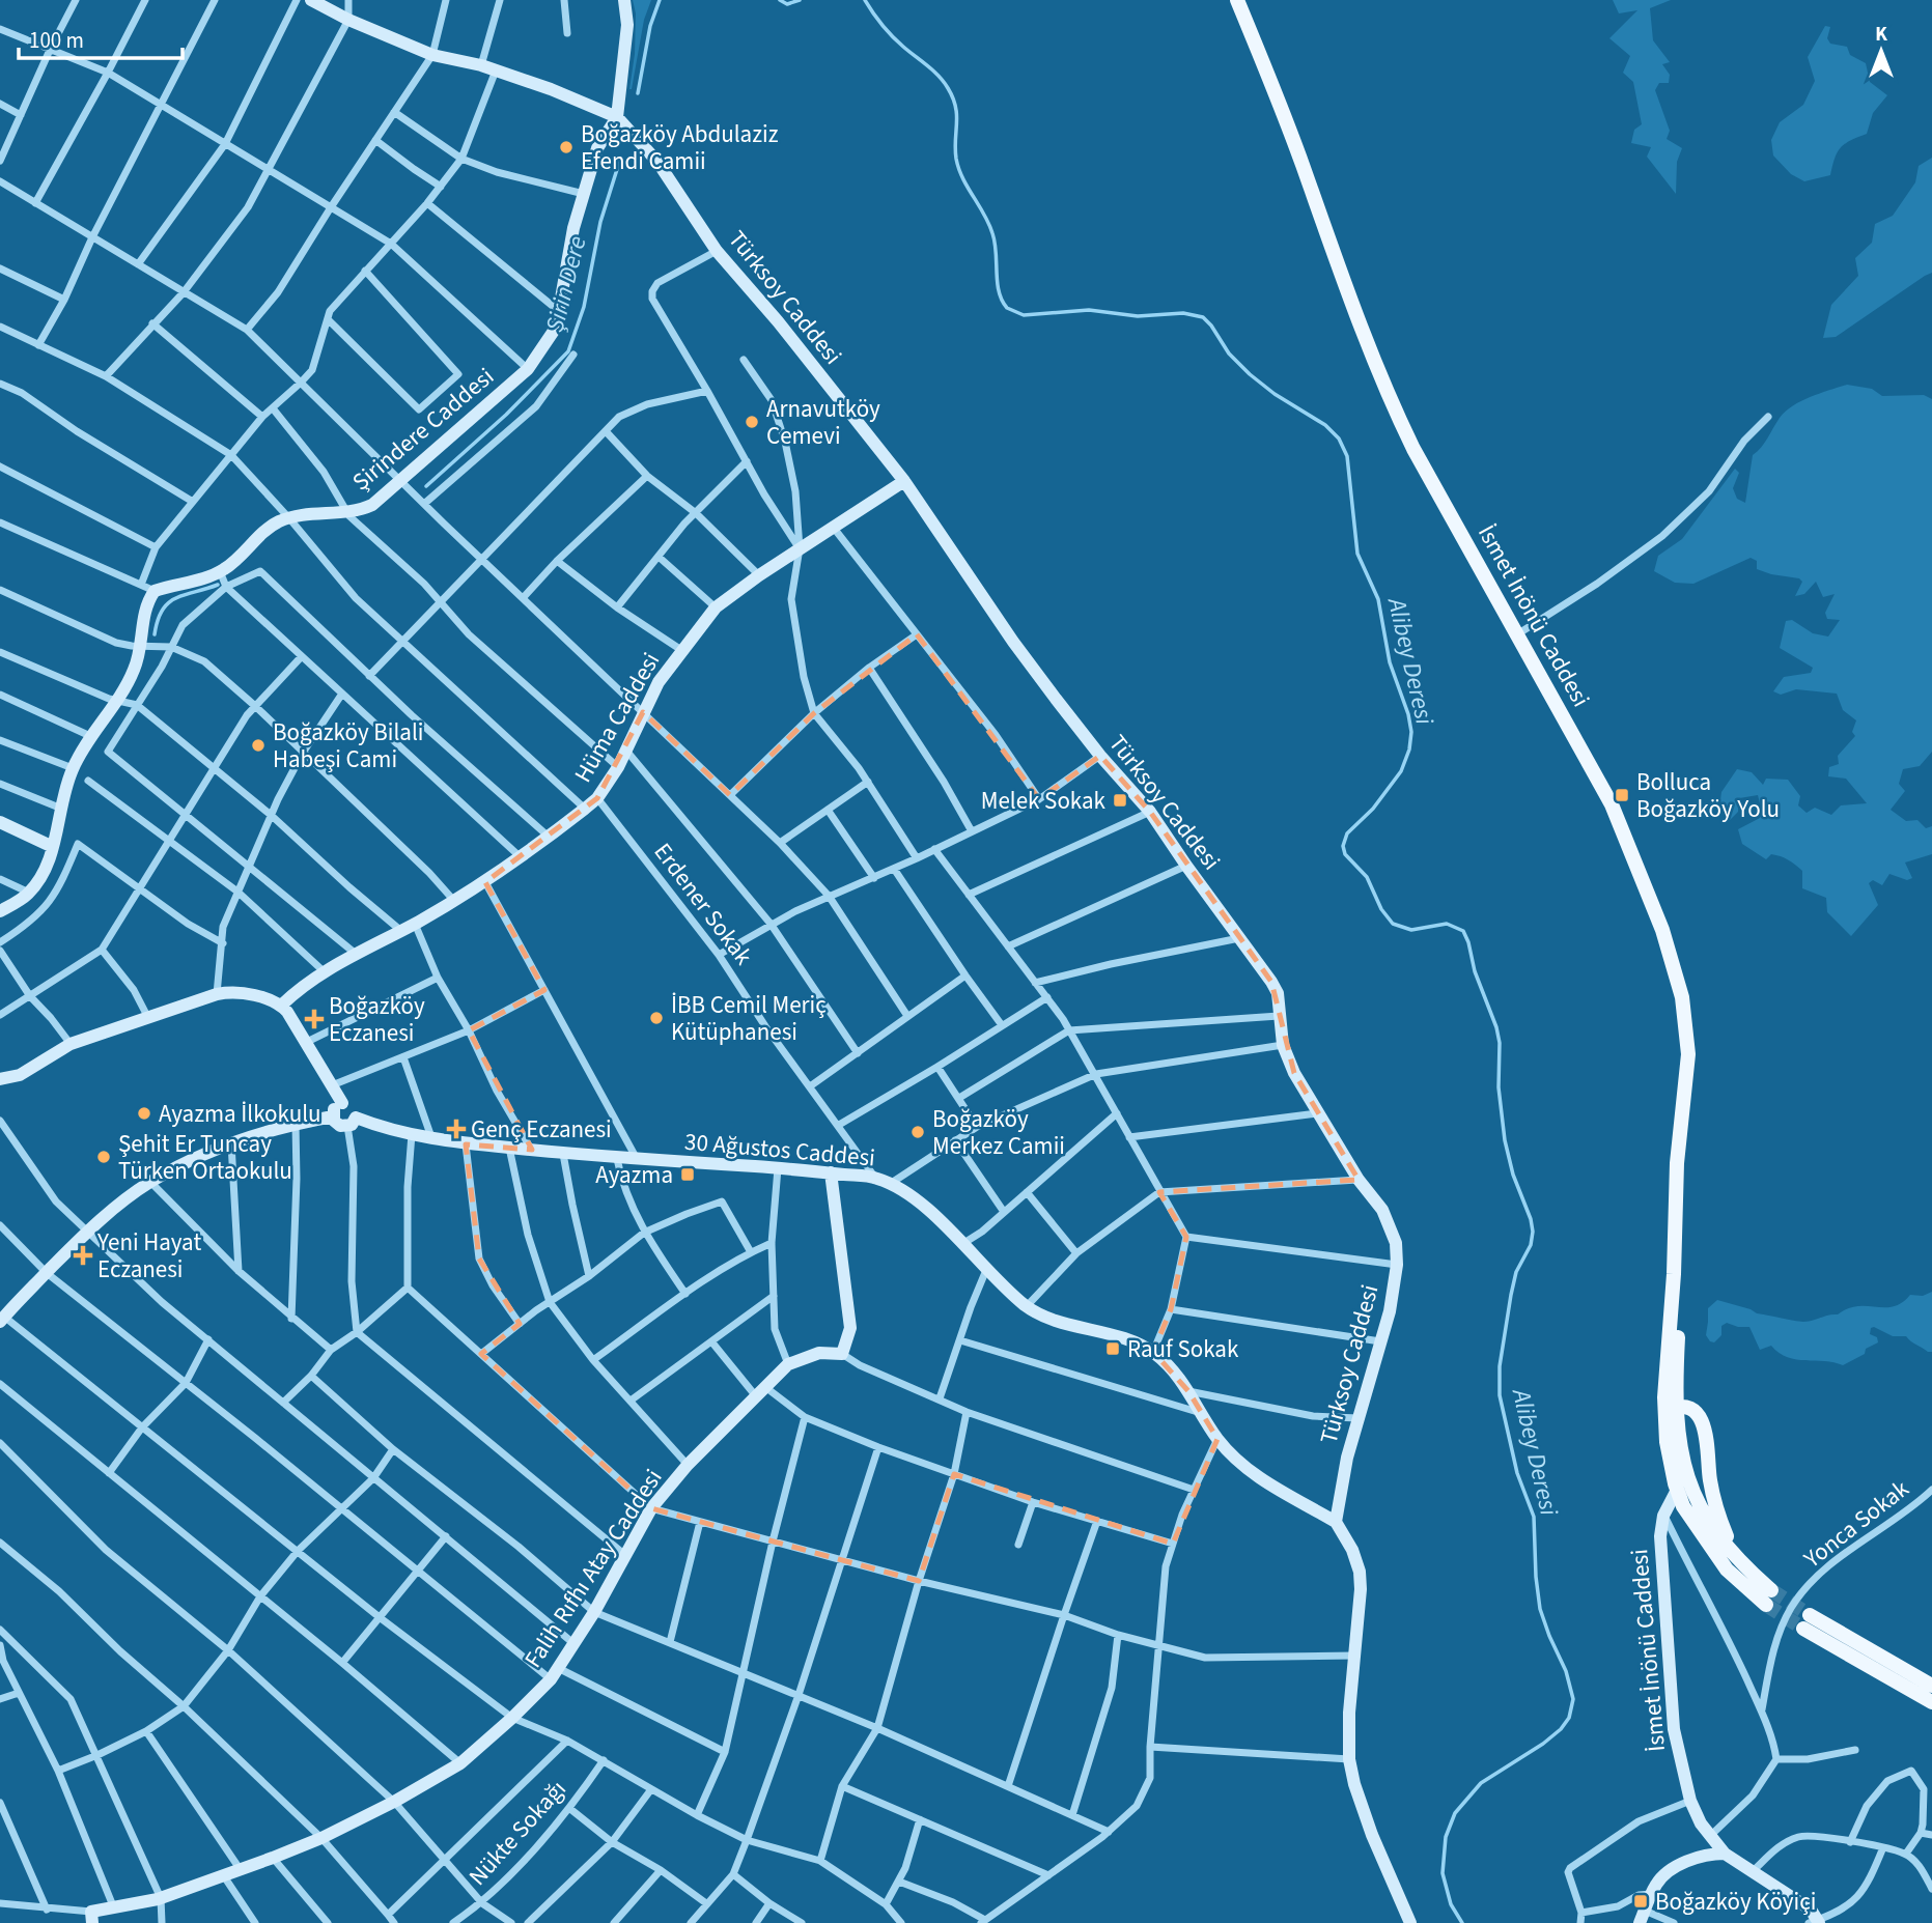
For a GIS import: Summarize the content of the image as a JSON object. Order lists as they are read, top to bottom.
{
  "streets": {
    "main road": ["İsmet İnönü Caddesi"],
    "street": [
      "Türksoy Caddesi",
      "Şirindere Caddesi",
      "Hüma Caddesi",
      "Erdener Sokak",
      "30 Ağustos Caddesi",
      "Yonca Sokak",
      "Falih Rıfhı Atay Caddesi",
      "Nükte Sokağı"
    ]
  },
  "crossings": [
    ["Türksoy Caddesi", "Şirindere Caddesi"],
    ["Türksoy Caddesi", "Hüma Caddesi"],
    ["Türksoy Caddesi", "30 Ağustos Caddesi"],
    ["Hüma Caddesi", "Erdener Sokak"],
    ["Erdener Sokak", "30 Ağustos Caddesi"]
  ],
  "water": ["Şirin Dere", "Alibey Deresi"],
  "places": {
    "other": [
      "Boğazköy Abdulaziz Efendi Camii",
      "Arnavutköy Cemevi",
      "Boğazköy Bilali Habeşi Cami",
      "İBB Cemil Meriç Kütüphanesi",
      "Ayazma İlkokulu",
      "Boğazköy Merkez Camii",
      "Şehit Er Tuncay Türken Ortaokulu"
    ],
    "transit": [
      "Bolluca Boğazköy Yolu",
      "Melek Sokak",
      "Ayazma",
      "Rauf Sokak",
      "Boğazköy Köyiçi"
    ],
    "health": ["Boğazköy Eczanesi", "Genç Eczanesi", "Yeni Hayat Eczanesi"]
  },
  "scale_bar": "100 m",
  "north": "top"
}
